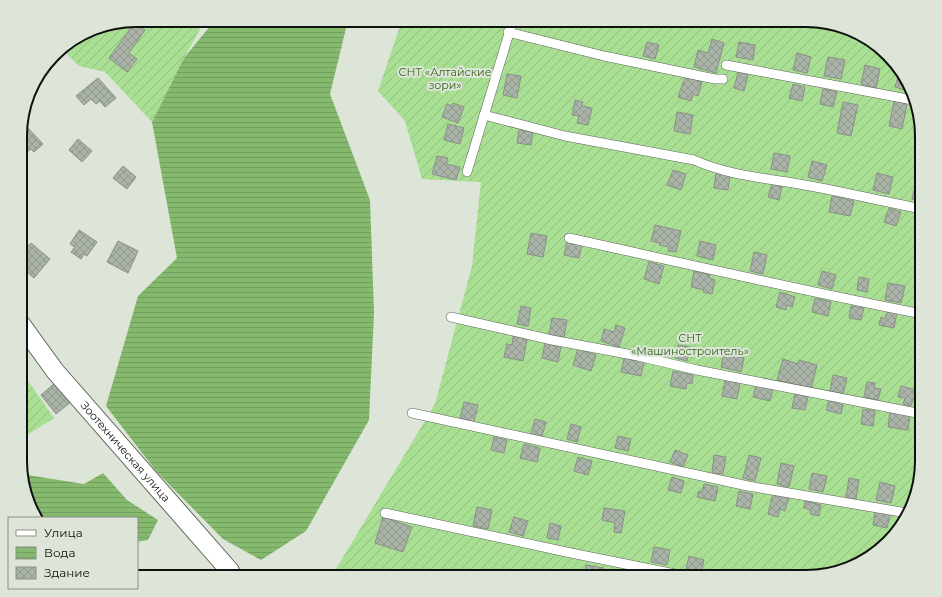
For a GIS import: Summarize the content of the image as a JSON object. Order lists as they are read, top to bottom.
{
  "streets": {
    "street": ["Зоотехническая улица"]
  },
  "parks": ["СНТ «Алтайские зори»", "СНТ «Машиностроитель»"],
  "legend": ["Улица", "Вода", "Здание"]
}
